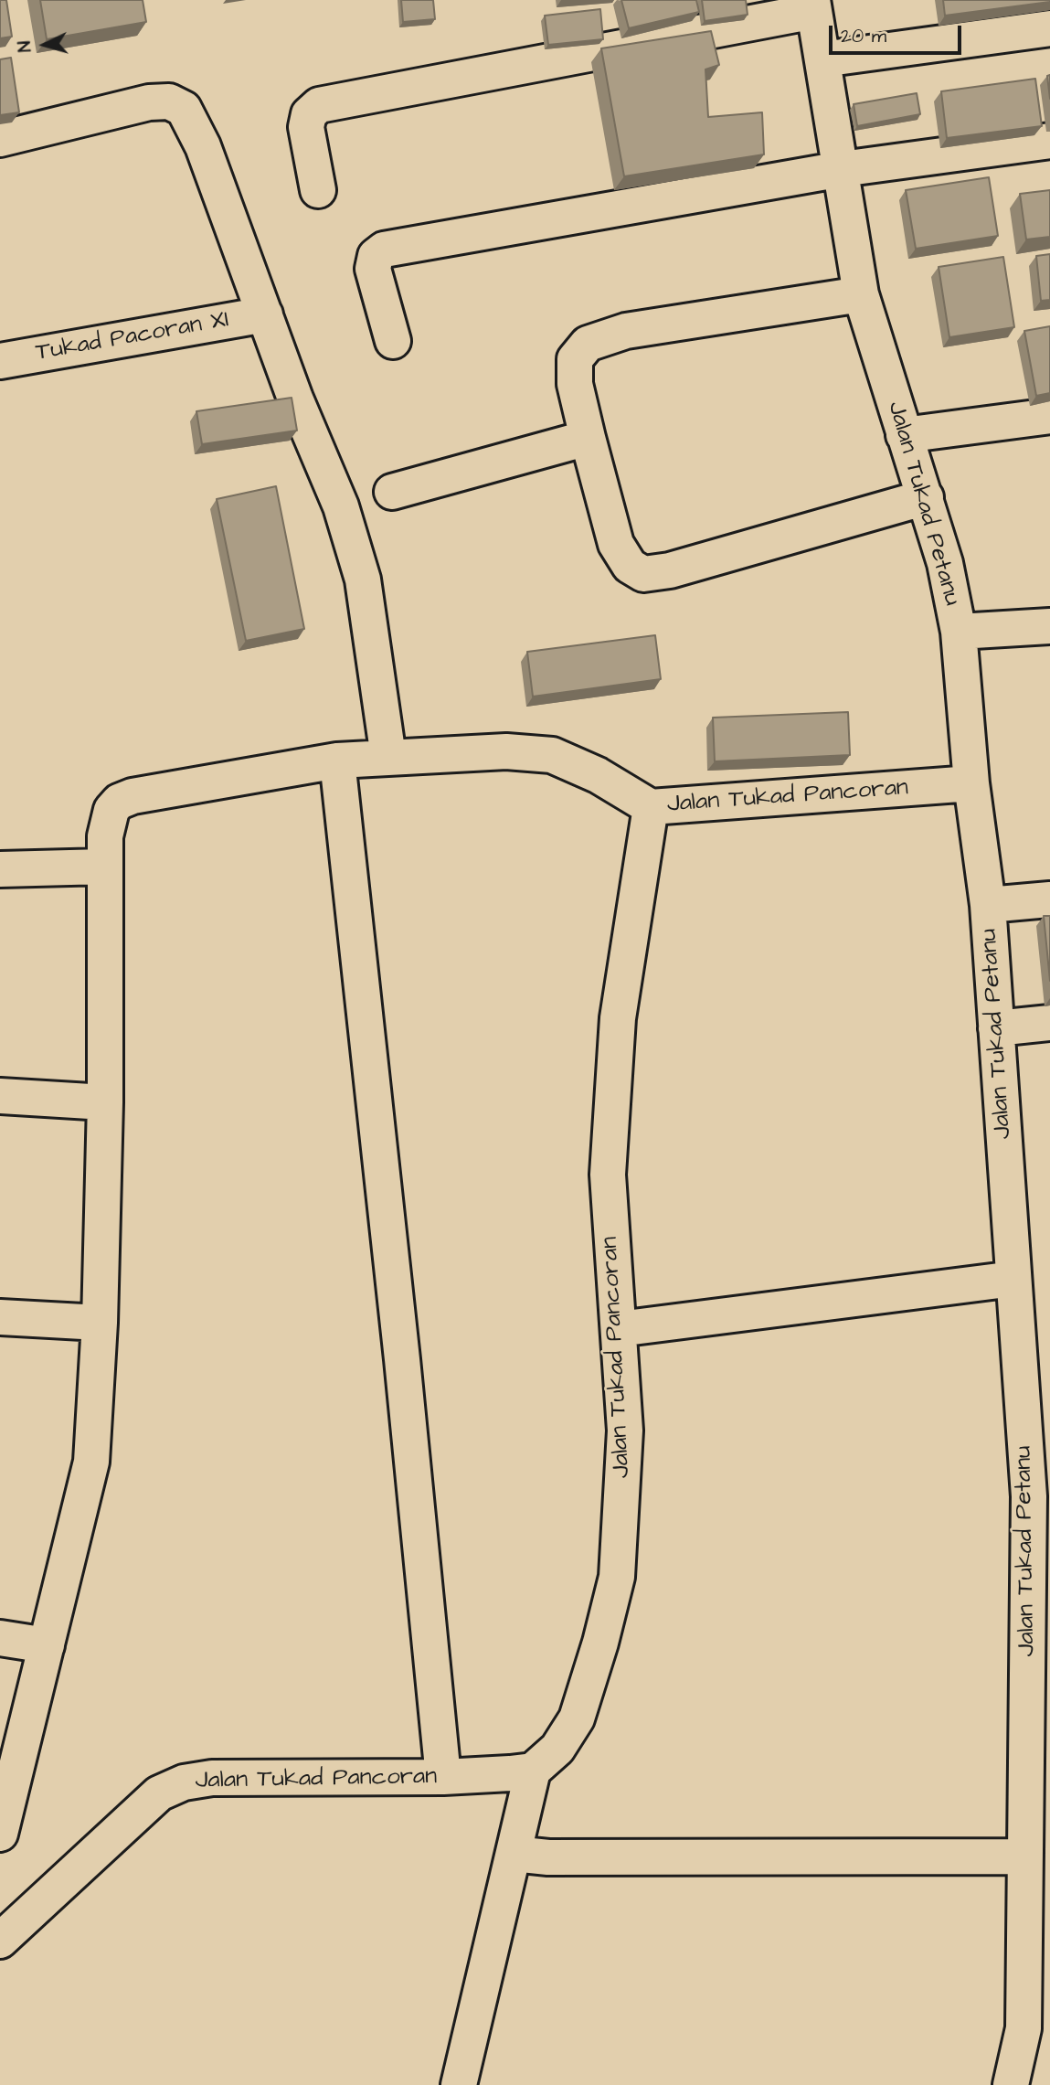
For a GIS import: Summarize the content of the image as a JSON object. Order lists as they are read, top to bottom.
{
  "streets": {
    "street": ["Tukad Pacoran XI", "Jalan Tukad Petanu", "Jalan Tukad Pancoran"]
  },
  "crossings": [
    ["Jalan Tukad Petanu", "Jalan Tukad Pancoran"]
  ],
  "scale_bar": "20 m",
  "north": "left"
}
